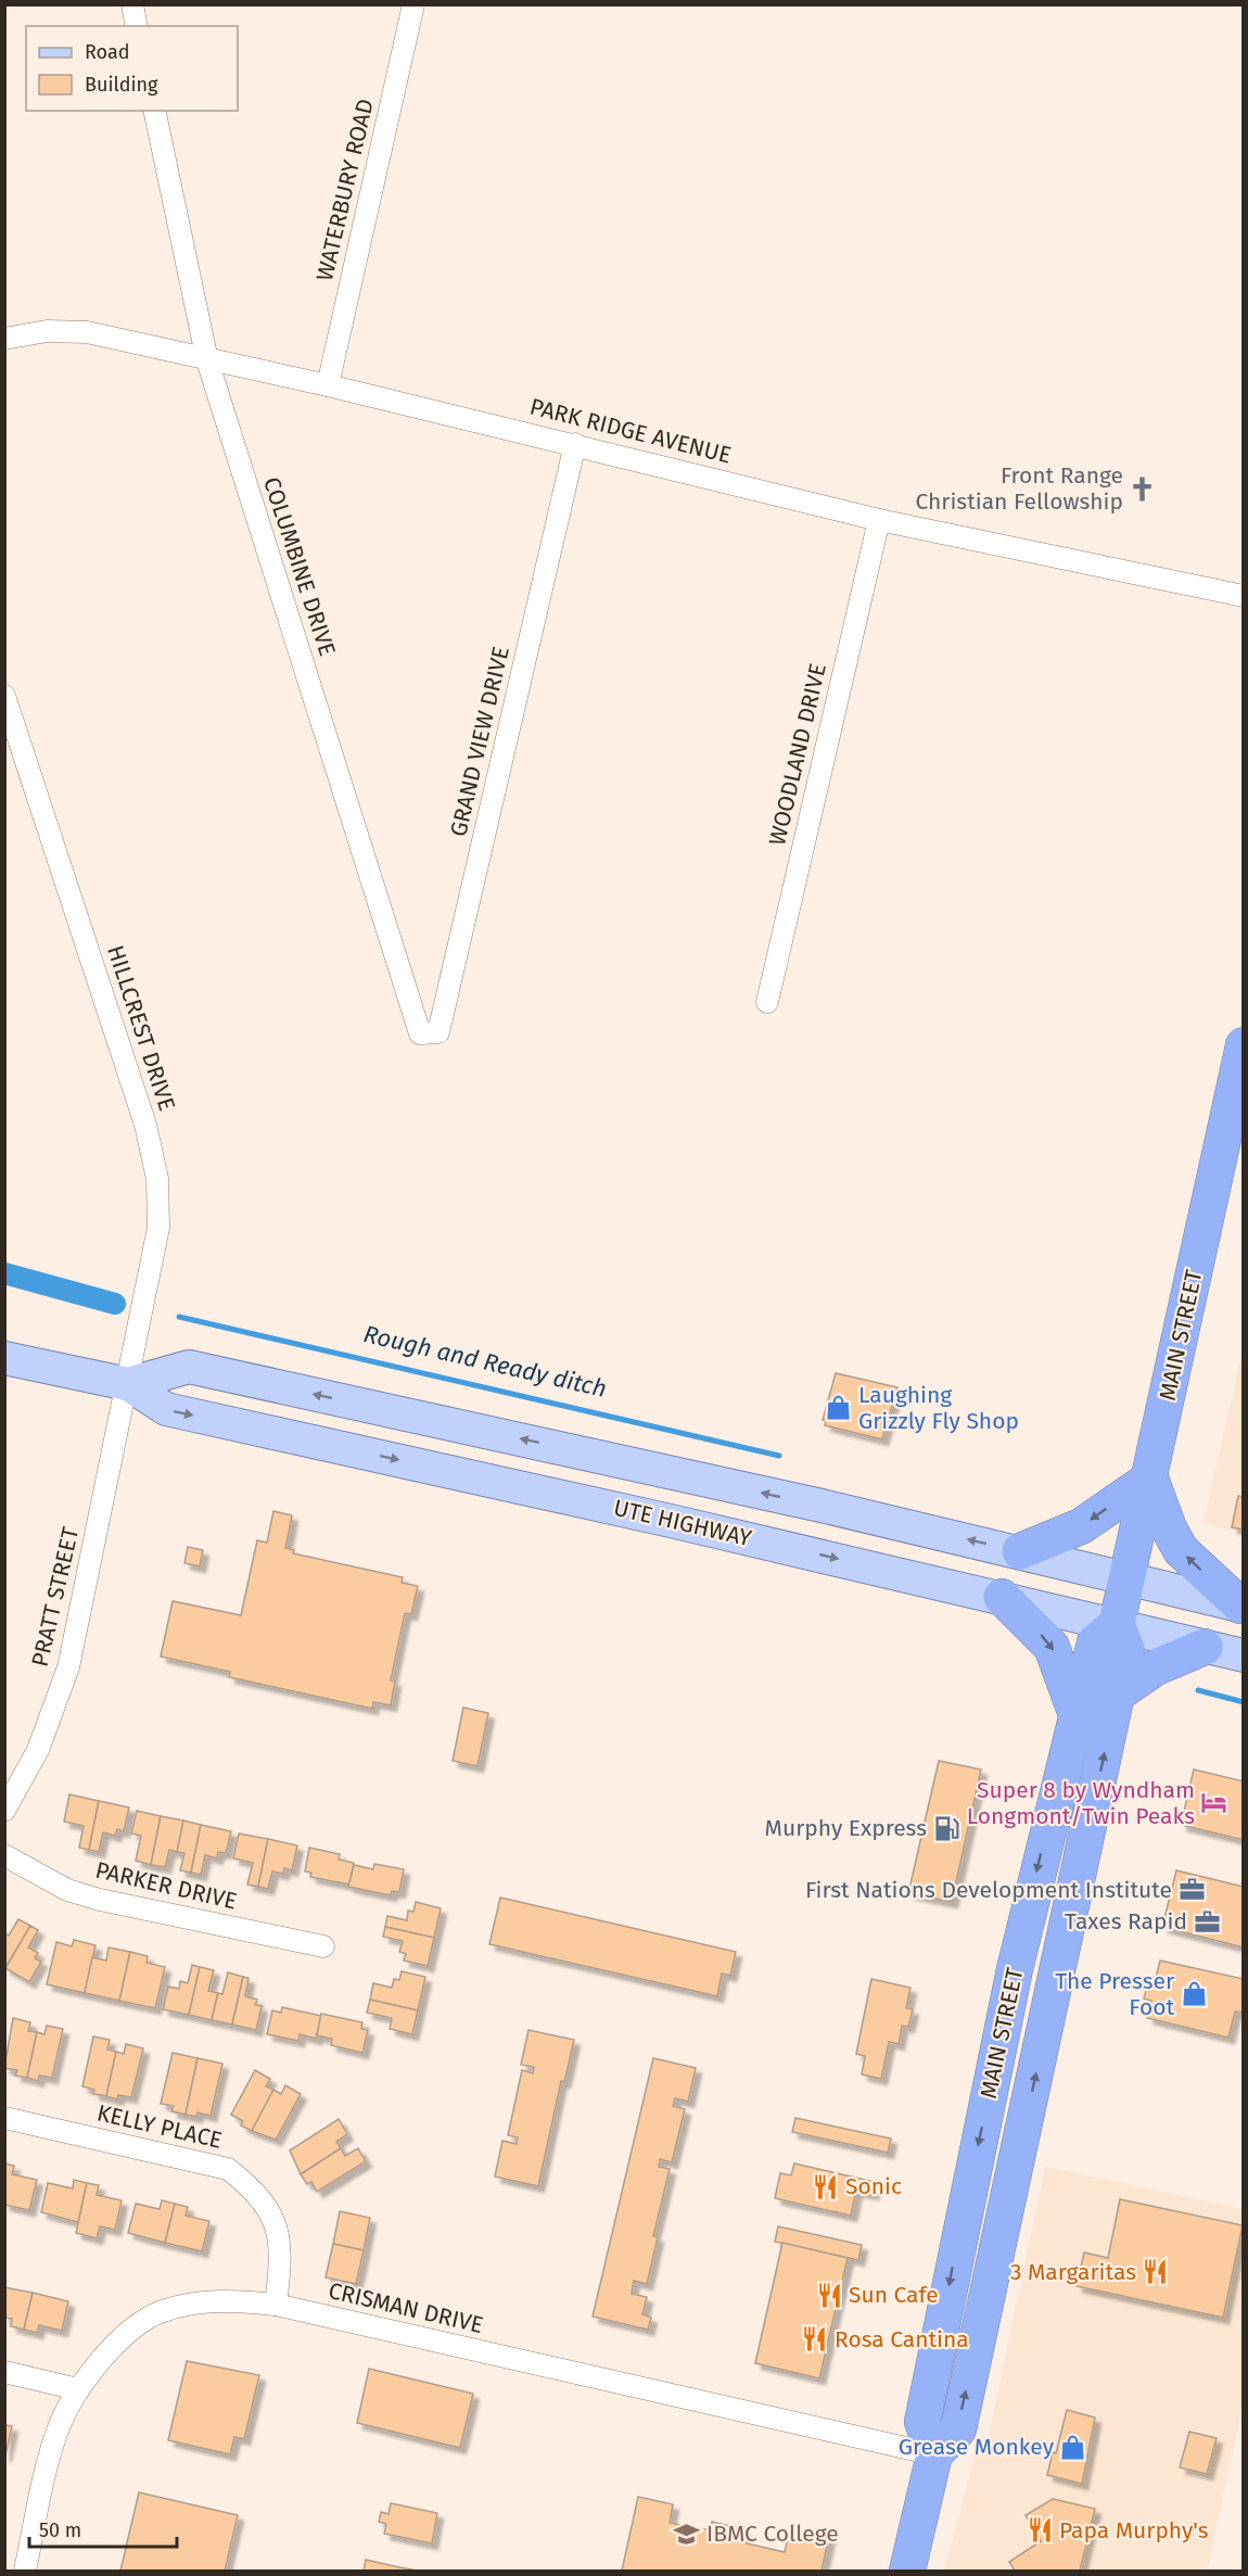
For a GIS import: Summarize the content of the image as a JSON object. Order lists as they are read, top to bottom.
{
  "streets": {
    "highway": ["MAIN STREET"],
    "main road": ["UTE HIGHWAY"],
    "street": [
      "WATERBURY ROAD",
      "PARK RIDGE AVENUE",
      "COLUMBINE DRIVE",
      "GRAND VIEW DRIVE",
      "WOODLAND DRIVE",
      "HILLCREST DRIVE",
      "PRATT STREET",
      "PARKER DRIVE",
      "KELLY PLACE",
      "CRISMAN DRIVE"
    ]
  },
  "crossings": [
    ["WATERBURY ROAD", "PARK RIDGE AVENUE"],
    ["PARK RIDGE AVENUE", "COLUMBINE DRIVE"],
    ["PARK RIDGE AVENUE", "GRAND VIEW DRIVE"],
    ["PARK RIDGE AVENUE", "WOODLAND DRIVE"],
    ["COLUMBINE DRIVE", "GRAND VIEW DRIVE"],
    ["HILLCREST DRIVE", "UTE HIGHWAY"],
    ["HILLCREST DRIVE", "PRATT STREET"],
    ["MAIN STREET", "UTE HIGHWAY"],
    ["MAIN STREET", "CRISMAN DRIVE"],
    ["UTE HIGHWAY", "PRATT STREET"],
    ["KELLY PLACE", "CRISMAN DRIVE"]
  ],
  "water": ["Rough and Ready ditch"],
  "places": {
    "church": ["Front Range Christian Fellowship"],
    "shop": ["Laughing Grizzly Fly Shop", "The Presser Foot", "Grease Monkey"],
    "hotel": ["Super 8 by Wyndham Longmont/Twin Peaks"],
    "fuel station": ["Murphy Express"],
    "office": ["First Nations Development Institute", "Taxes Rapid"],
    "restaurant": [
      "Sonic",
      "3 Margaritas",
      "Sun Cafe",
      "Rosa Cantina",
      "Papa Murphy's"
    ],
    "school or university": ["IBMC College"]
  },
  "legend": ["Road", "Building"],
  "scale_bar": "50 m"
}
